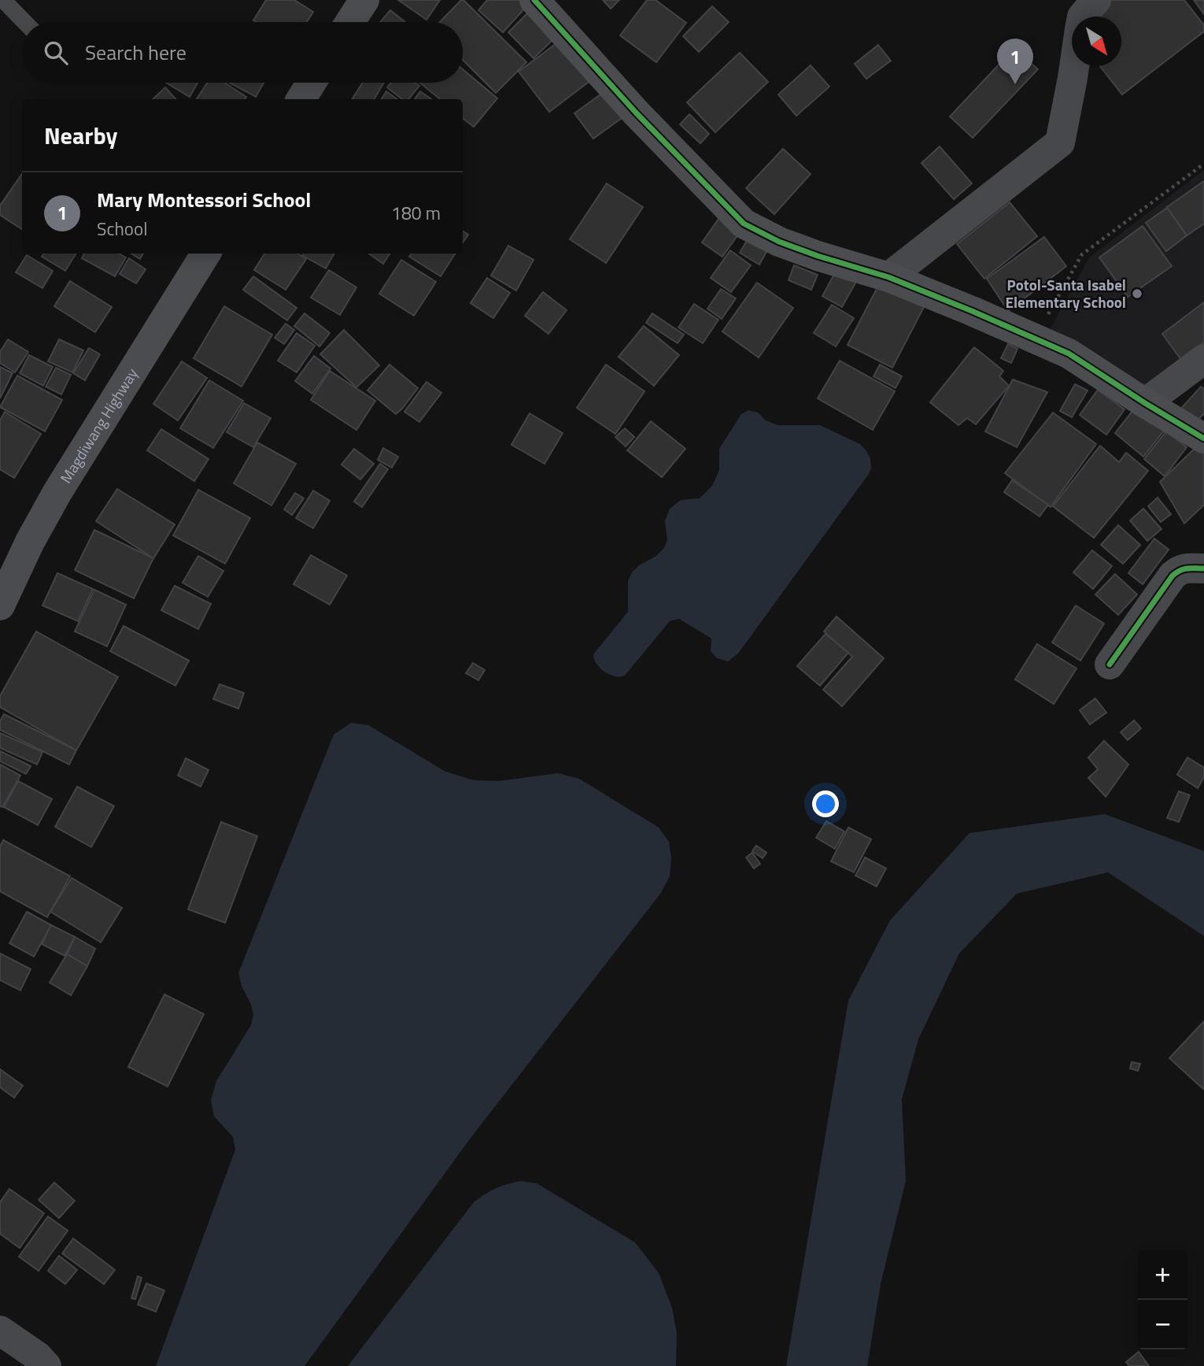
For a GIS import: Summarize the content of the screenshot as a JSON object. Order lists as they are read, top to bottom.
{
  "streets": {
    "street": ["Magdiwang Highway"]
  },
  "places": ["Potol-Santa Isabel Elementary School"],
  "north": "bottom right",
  "page": {
    "search": "Search here",
    "pins": "1",
    "heading": "Nearby",
    "list": [
      {
        "mark": "1",
        "name": "Mary Montessori School",
        "note": "School",
        "value": "180 m"
      }
    ],
    "map_buttons": ["+", "−"]
  }
}
